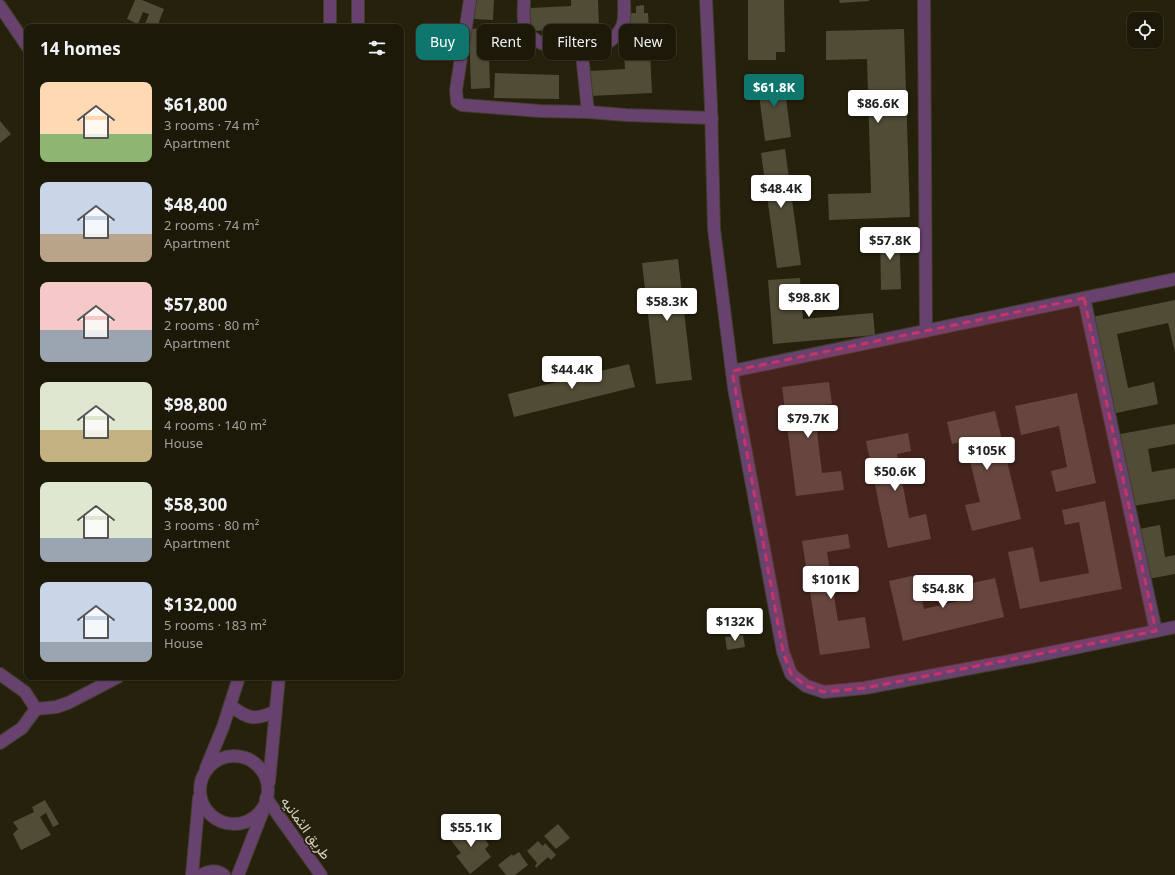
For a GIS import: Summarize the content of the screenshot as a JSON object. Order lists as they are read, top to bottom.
{
  "streets": {
    "street": ["طريق الثمانيه"]
  },
  "page": {
    "chip": [
      "Buy",
      "Rent",
      "Filters",
      "New"
    ],
    "heading": "14 homes",
    "list": [
      {
        "name": "$61,800",
        "note": "3 rooms · 74 m² · Apartment"
      },
      {
        "name": "$48,400",
        "note": "2 rooms · 74 m² · Apartment"
      },
      {
        "name": "$57,800",
        "note": "2 rooms · 80 m² · Apartment"
      },
      {
        "name": "$98,800",
        "note": "4 rooms · 140 m² · House"
      },
      {
        "name": "$58,300",
        "note": "3 rooms · 80 m² · Apartment"
      },
      {
        "name": "$132,000",
        "note": "5 rooms · 183 m² · House"
      }
    ],
    "price": [
      "$61.8K",
      "$86.6K",
      "$48.4K",
      "$57.8K",
      "$98.8K",
      "$58.3K",
      "$44.4K",
      "$79.7K",
      "$105K",
      "$50.6K",
      "$101K",
      "$54.8K",
      "$132K",
      "$55.1K"
    ]
  }
}
